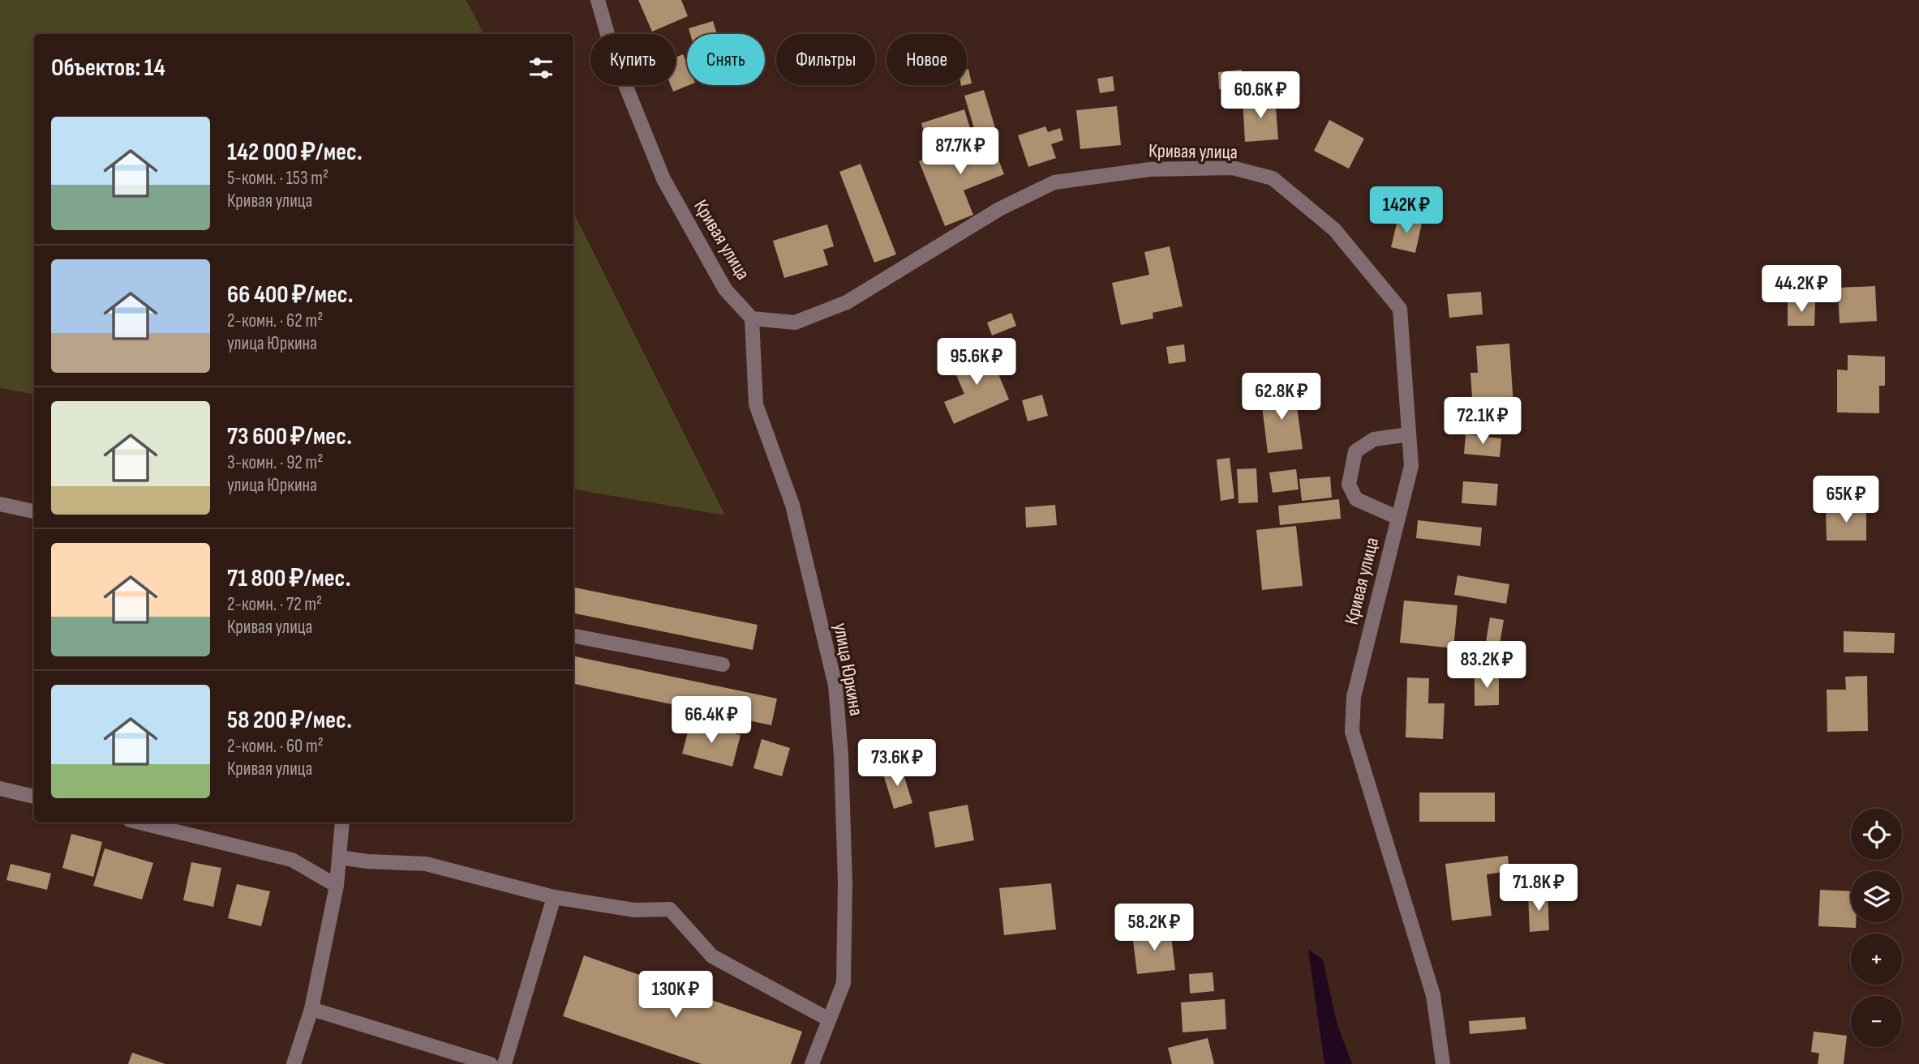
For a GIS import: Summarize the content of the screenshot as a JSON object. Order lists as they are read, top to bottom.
{
  "streets": {
    "street": ["Кривая улица", "улица Юркина"]
  },
  "crossings": [
    ["Кривая улица", "улица Юркина"]
  ],
  "page": {
    "chip": [
      "Купить",
      "Снять",
      "Фильтры",
      "Новое"
    ],
    "heading": "Объектов: 14",
    "price": [
      "60.6K ₽",
      "87.7K ₽",
      "142K ₽",
      "44.2K ₽",
      "95.6K ₽",
      "62.8K ₽",
      "72.1K ₽",
      "65K ₽",
      "83.2K ₽",
      "66.4K ₽",
      "73.6K ₽",
      "71.8K ₽",
      "58.2K ₽",
      "130K ₽"
    ],
    "list": [
      {
        "name": "142 000 ₽/мес.",
        "note": "5-комн. · 153 m² · Кривая улица"
      },
      {
        "name": "66 400 ₽/мес.",
        "note": "2-комн. · 62 m² · улица Юркина"
      },
      {
        "name": "73 600 ₽/мес.",
        "note": "3-комн. · 92 m² · улица Юркина"
      },
      {
        "name": "71 800 ₽/мес.",
        "note": "2-комн. · 72 m² · Кривая улица"
      },
      {
        "name": "58 200 ₽/мес.",
        "note": "2-комн. · 60 m² · Кривая улица"
      }
    ],
    "map_buttons": ["+", "−"]
  }
}
